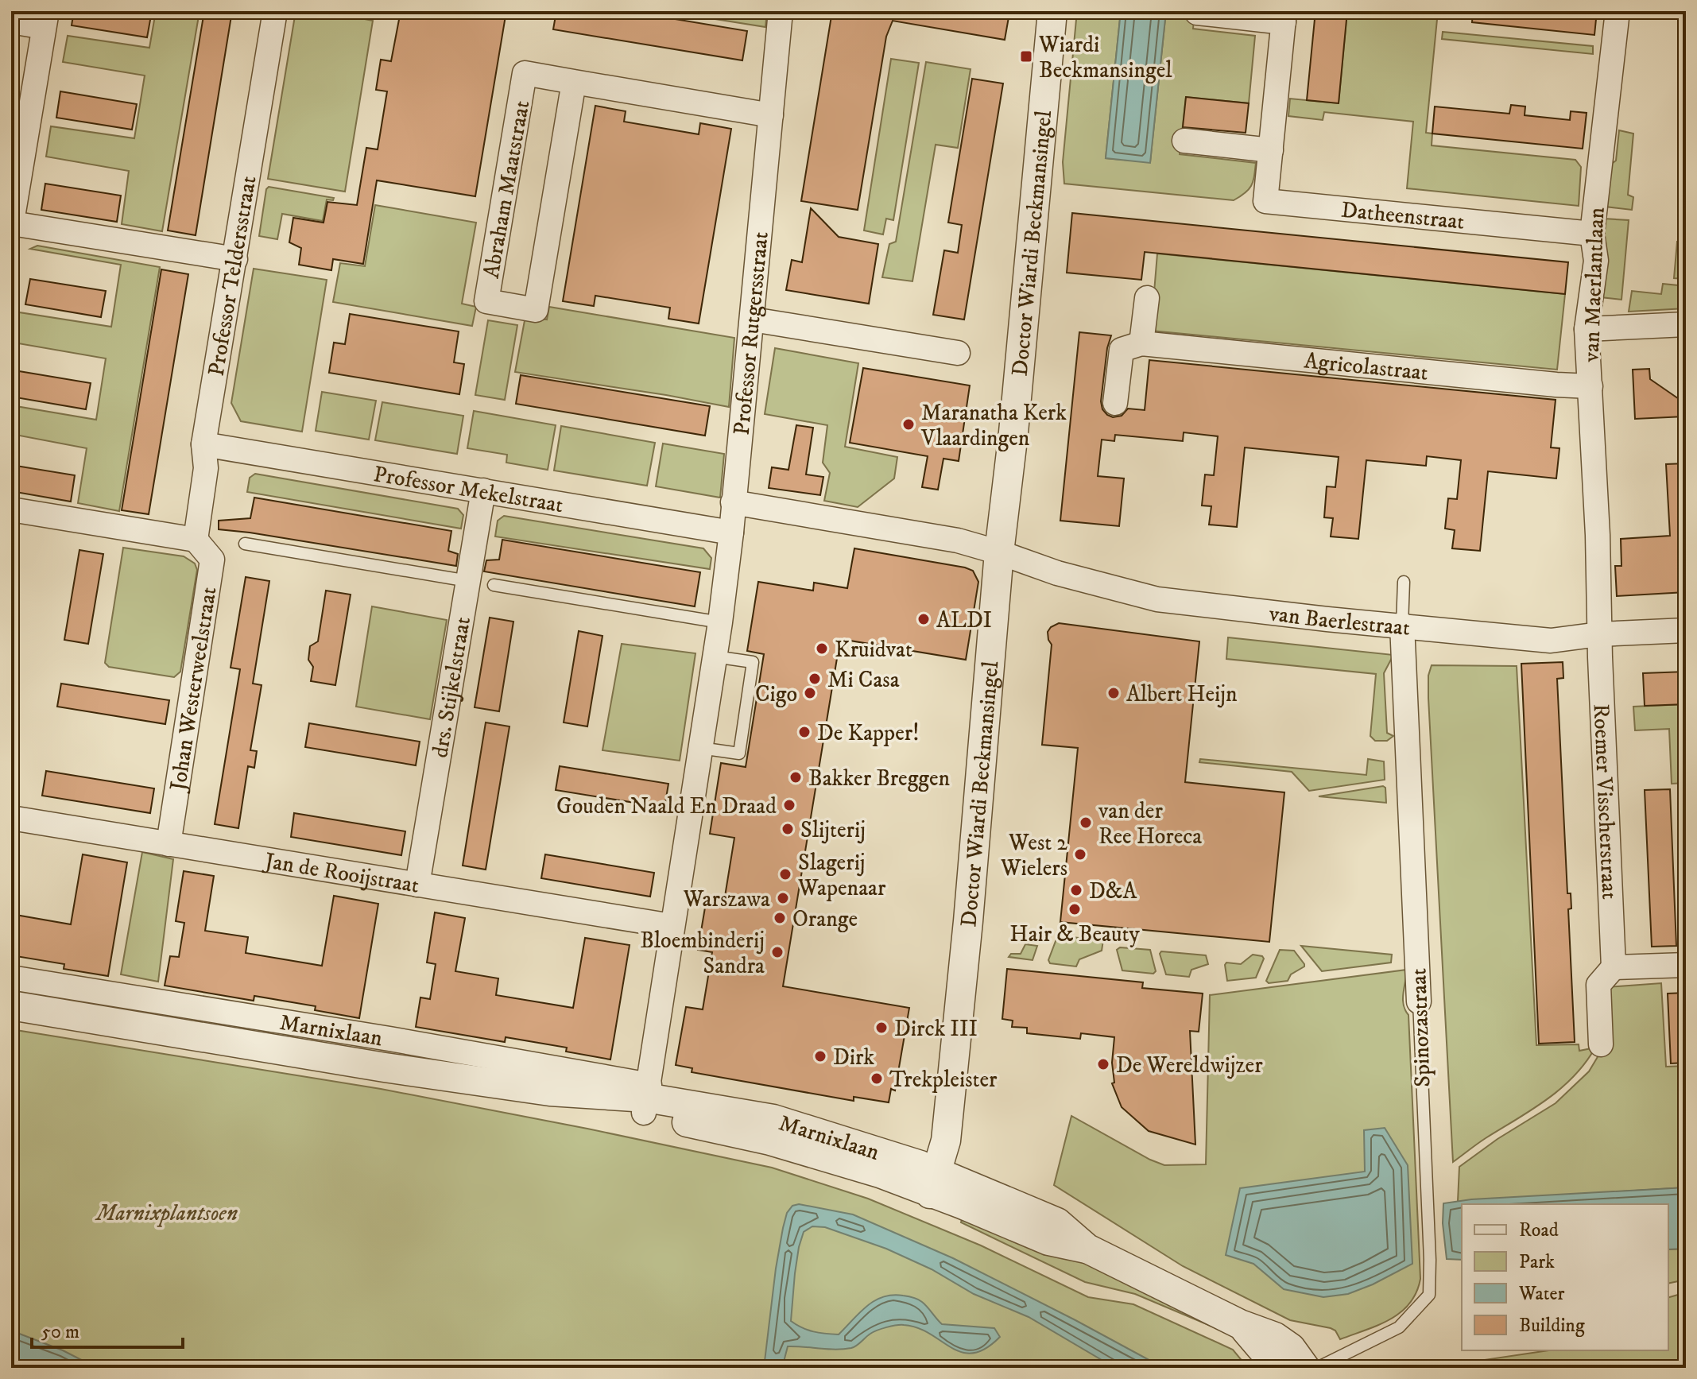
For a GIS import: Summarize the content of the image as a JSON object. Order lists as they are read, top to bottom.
{
  "streets": {
    "street": [
      "Abraham Maatstraat",
      "Datheenstraat",
      "Doctor Wiardi Beckmansingel",
      "Professor Teldersstraat",
      "van Maerlantlaan",
      "Professor Rutgersstraat",
      "Agricolastraat",
      "Professor Mekelstraat",
      "van Baerlestraat",
      "drs. Stijkelstraat",
      "Johan Westerweelstraat",
      "Roemer Visscherstraat",
      "Jan de Rooijstraat",
      "Spinozastraat",
      "Marnixlaan"
    ]
  },
  "crossings": [
    ["Abraham Maatstraat", "Professor Rutgersstraat"],
    ["Datheenstraat", "van Maerlantlaan"],
    ["Doctor Wiardi Beckmansingel", "van Baerlestraat"],
    ["Doctor Wiardi Beckmansingel", "Marnixlaan"],
    ["Professor Teldersstraat", "Professor Mekelstraat"],
    ["Professor Teldersstraat", "Johan Westerweelstraat"],
    ["van Maerlantlaan", "Agricolastraat"],
    ["van Maerlantlaan", "van Baerlestraat"],
    ["van Maerlantlaan", "Roemer Visscherstraat"],
    ["Professor Rutgersstraat", "Professor Mekelstraat"],
    ["Professor Rutgersstraat", "Jan de Rooijstraat"],
    ["Professor Rutgersstraat", "Marnixlaan"],
    ["Professor Mekelstraat", "drs. Stijkelstraat"],
    ["van Baerlestraat", "Roemer Visscherstraat"],
    ["van Baerlestraat", "Spinozastraat"],
    ["drs. Stijkelstraat", "Jan de Rooijstraat"],
    ["Johan Westerweelstraat", "Jan de Rooijstraat"]
  ],
  "parks": ["Marnixplantsoen"],
  "places": {
    "transit": ["Wiardi Beckmansingel"],
    "other": [
      "Maranatha Kerk Vlaardingen",
      "ALDI",
      "Kruidvat",
      "Mi Casa",
      "Cigo",
      "Albert Heijn",
      "De Kapper!",
      "Bakker Breggen",
      "Gouden Naald En Draad",
      "van der Ree Horeca",
      "Slijterij",
      "West 2 Wielers",
      "Slagerij Wapenaar",
      "D&A",
      "Warszawa",
      "Hair & Beauty",
      "Orange",
      "Bloembinderij Sandra",
      "Dirck III",
      "Dirk",
      "De Wereldwijzer",
      "Trekpleister"
    ]
  },
  "legend": [
    "Road",
    "Park",
    "Water",
    "Building"
  ],
  "scale_bar": "50 m"
}
